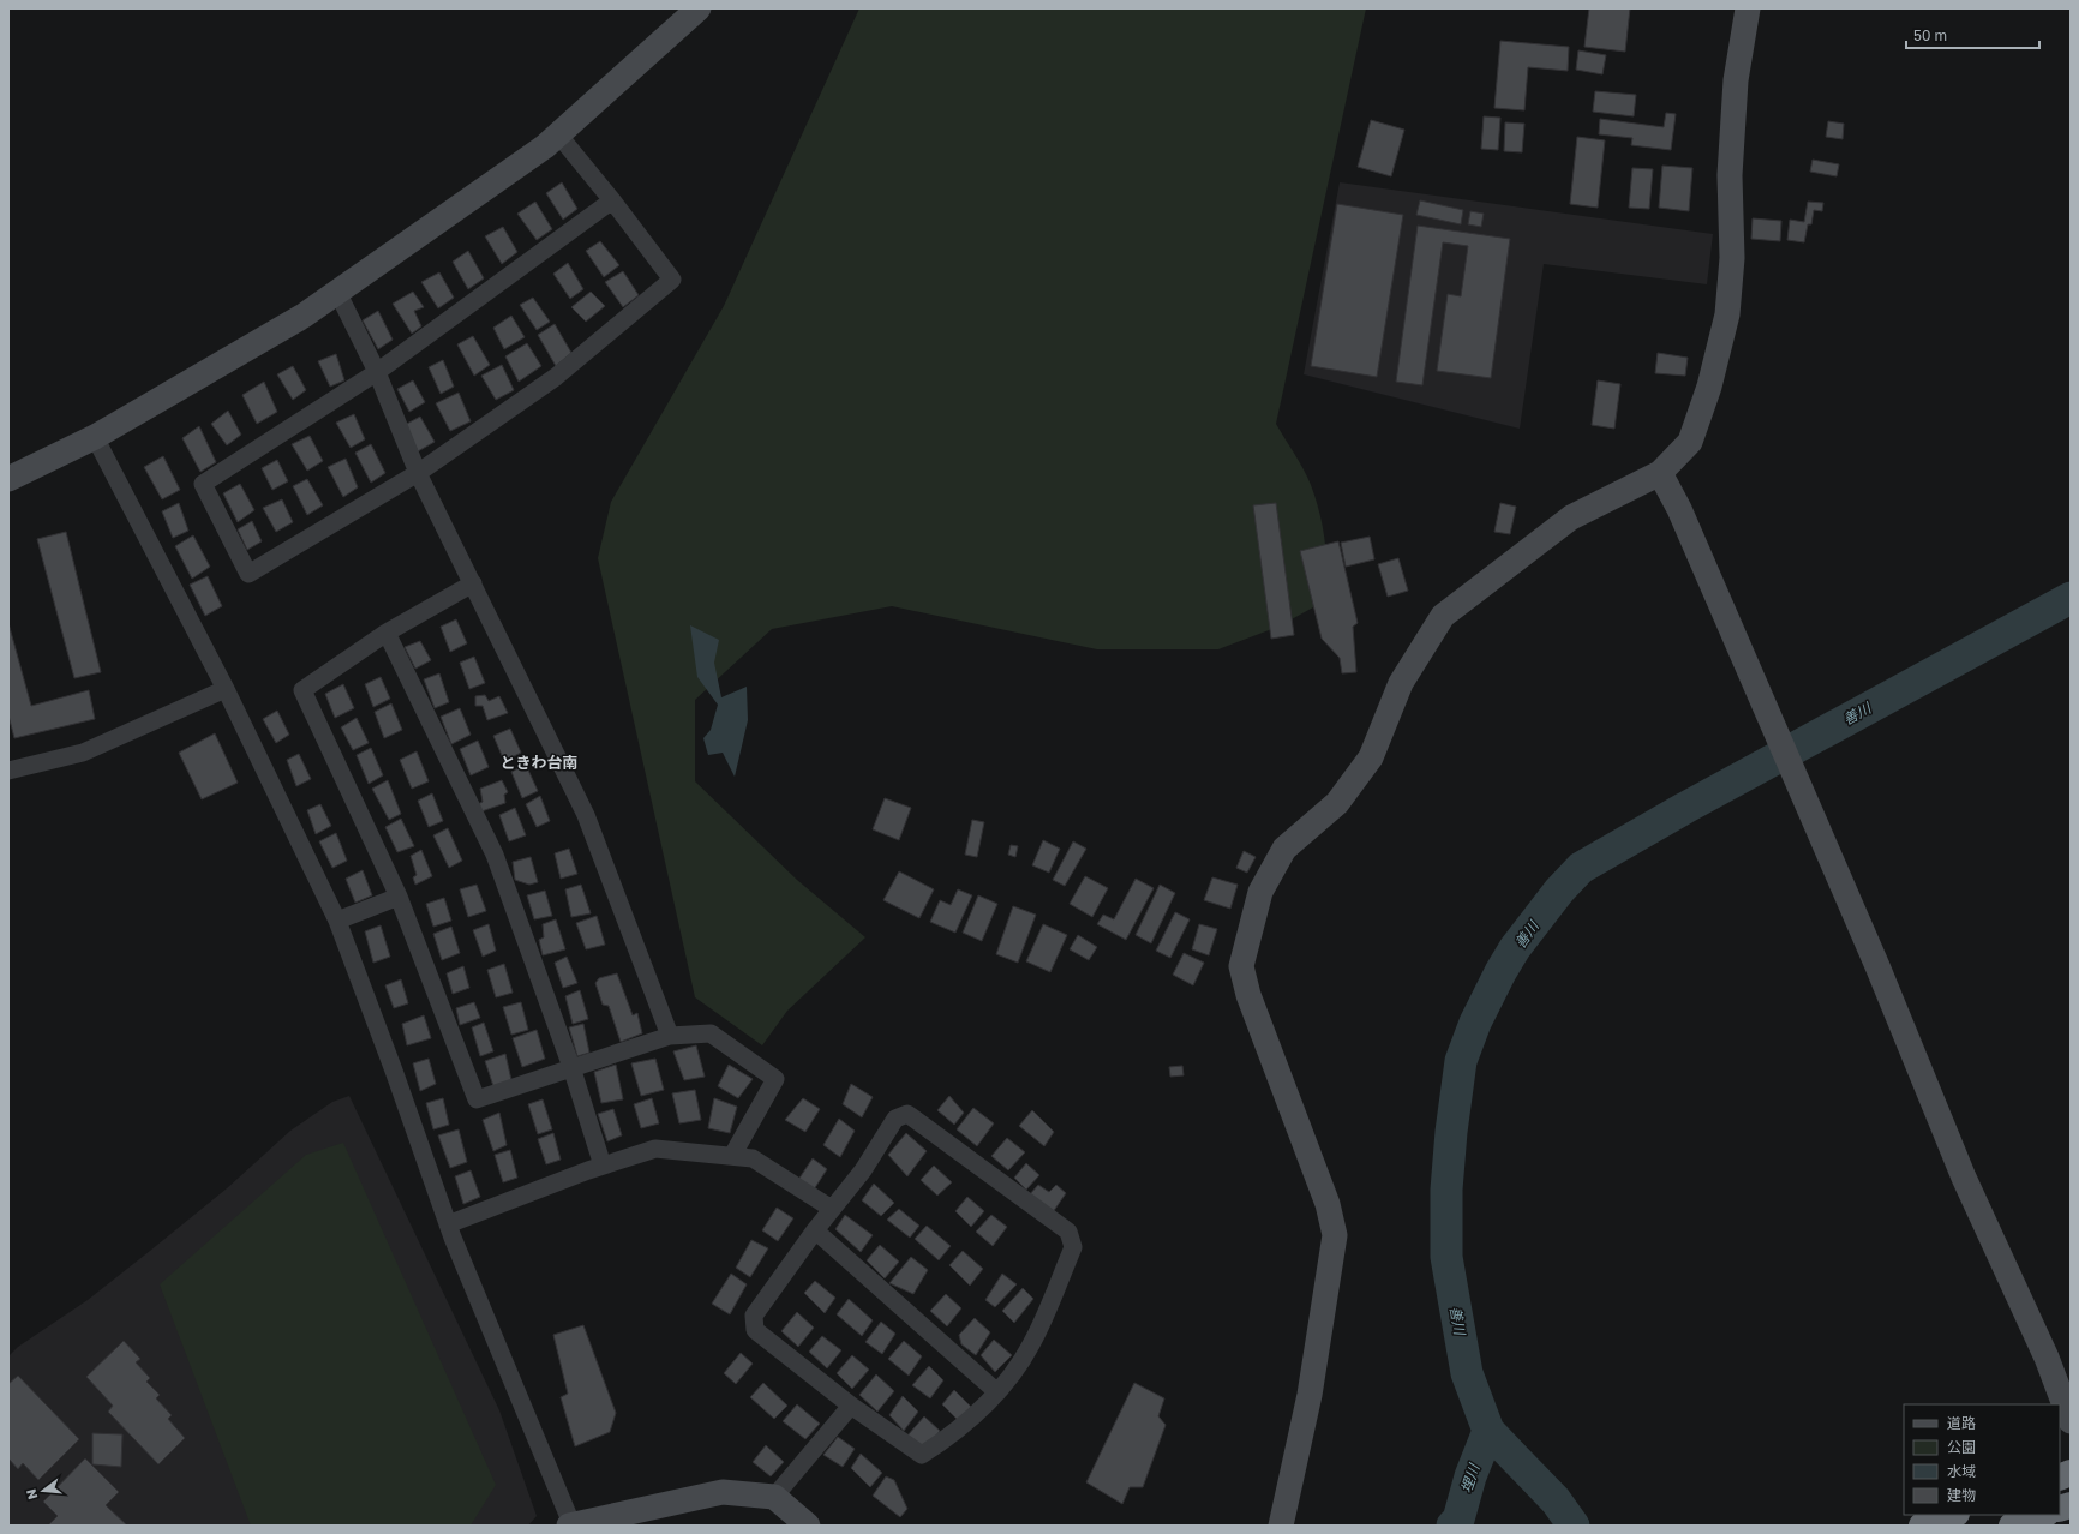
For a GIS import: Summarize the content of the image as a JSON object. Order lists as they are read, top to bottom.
{
  "districts": ["ときわ台南"],
  "water": ["善川", "埋川"],
  "legend": [
    "道路",
    "公園",
    "水域",
    "建物"
  ],
  "scale_bar": "50 m",
  "north": "left"
}
